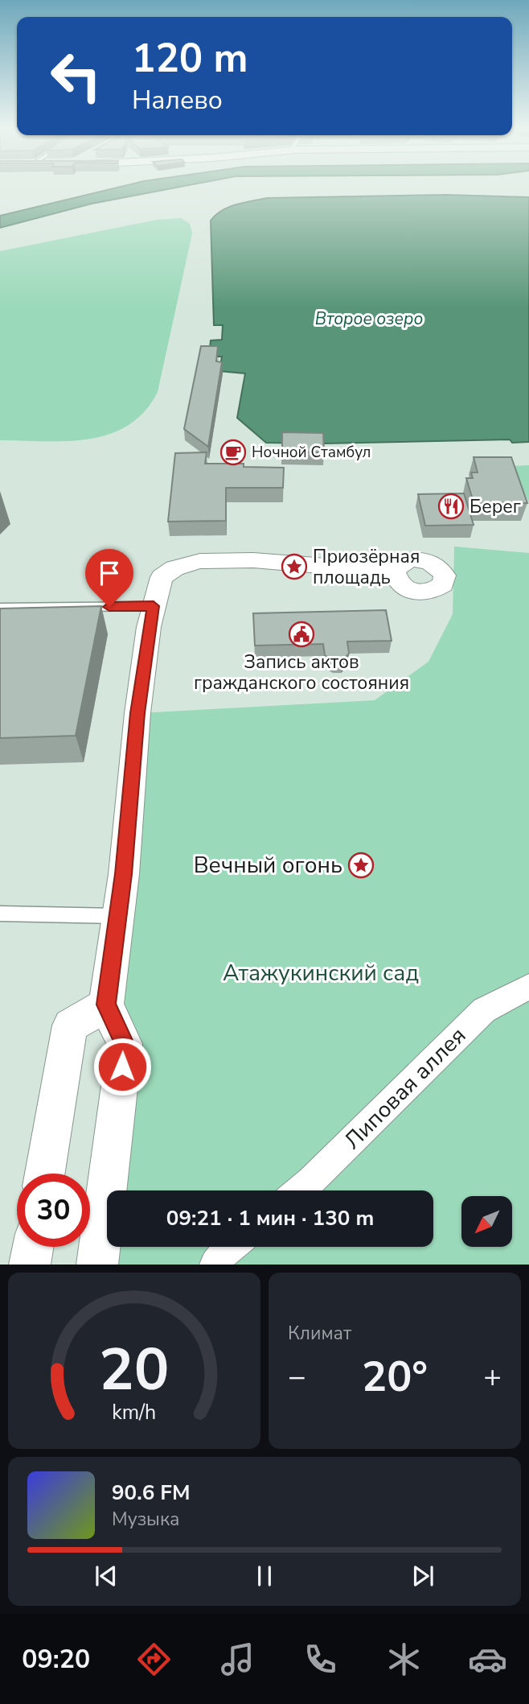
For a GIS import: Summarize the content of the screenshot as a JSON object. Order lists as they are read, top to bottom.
{
  "streets": {
    "street": ["Липовая аллея"]
  },
  "water": ["Второе озеро"],
  "parks": ["Атажукинский сад"],
  "places": {
    "cafe": ["Ночной Стамбул"],
    "restaurant": ["Берег"],
    "place": ["Приозёрная площадь", "Вечный огонь"],
    "public building": ["Запись актов гражданского состояния"]
  },
  "north": "bottom left",
  "page": {
    "turn": ["120 m", "Налево"],
    "limit": "30",
    "trip": "09:21 · 1 мин · 130 m",
    "tile": "Климат",
    "heat": ["−", "20°", "+"],
    "song": ["90.6 FM", "Музыка"],
    "tabs": "09:20",
    "gauge": ["20", "km/h"]
  }
}
